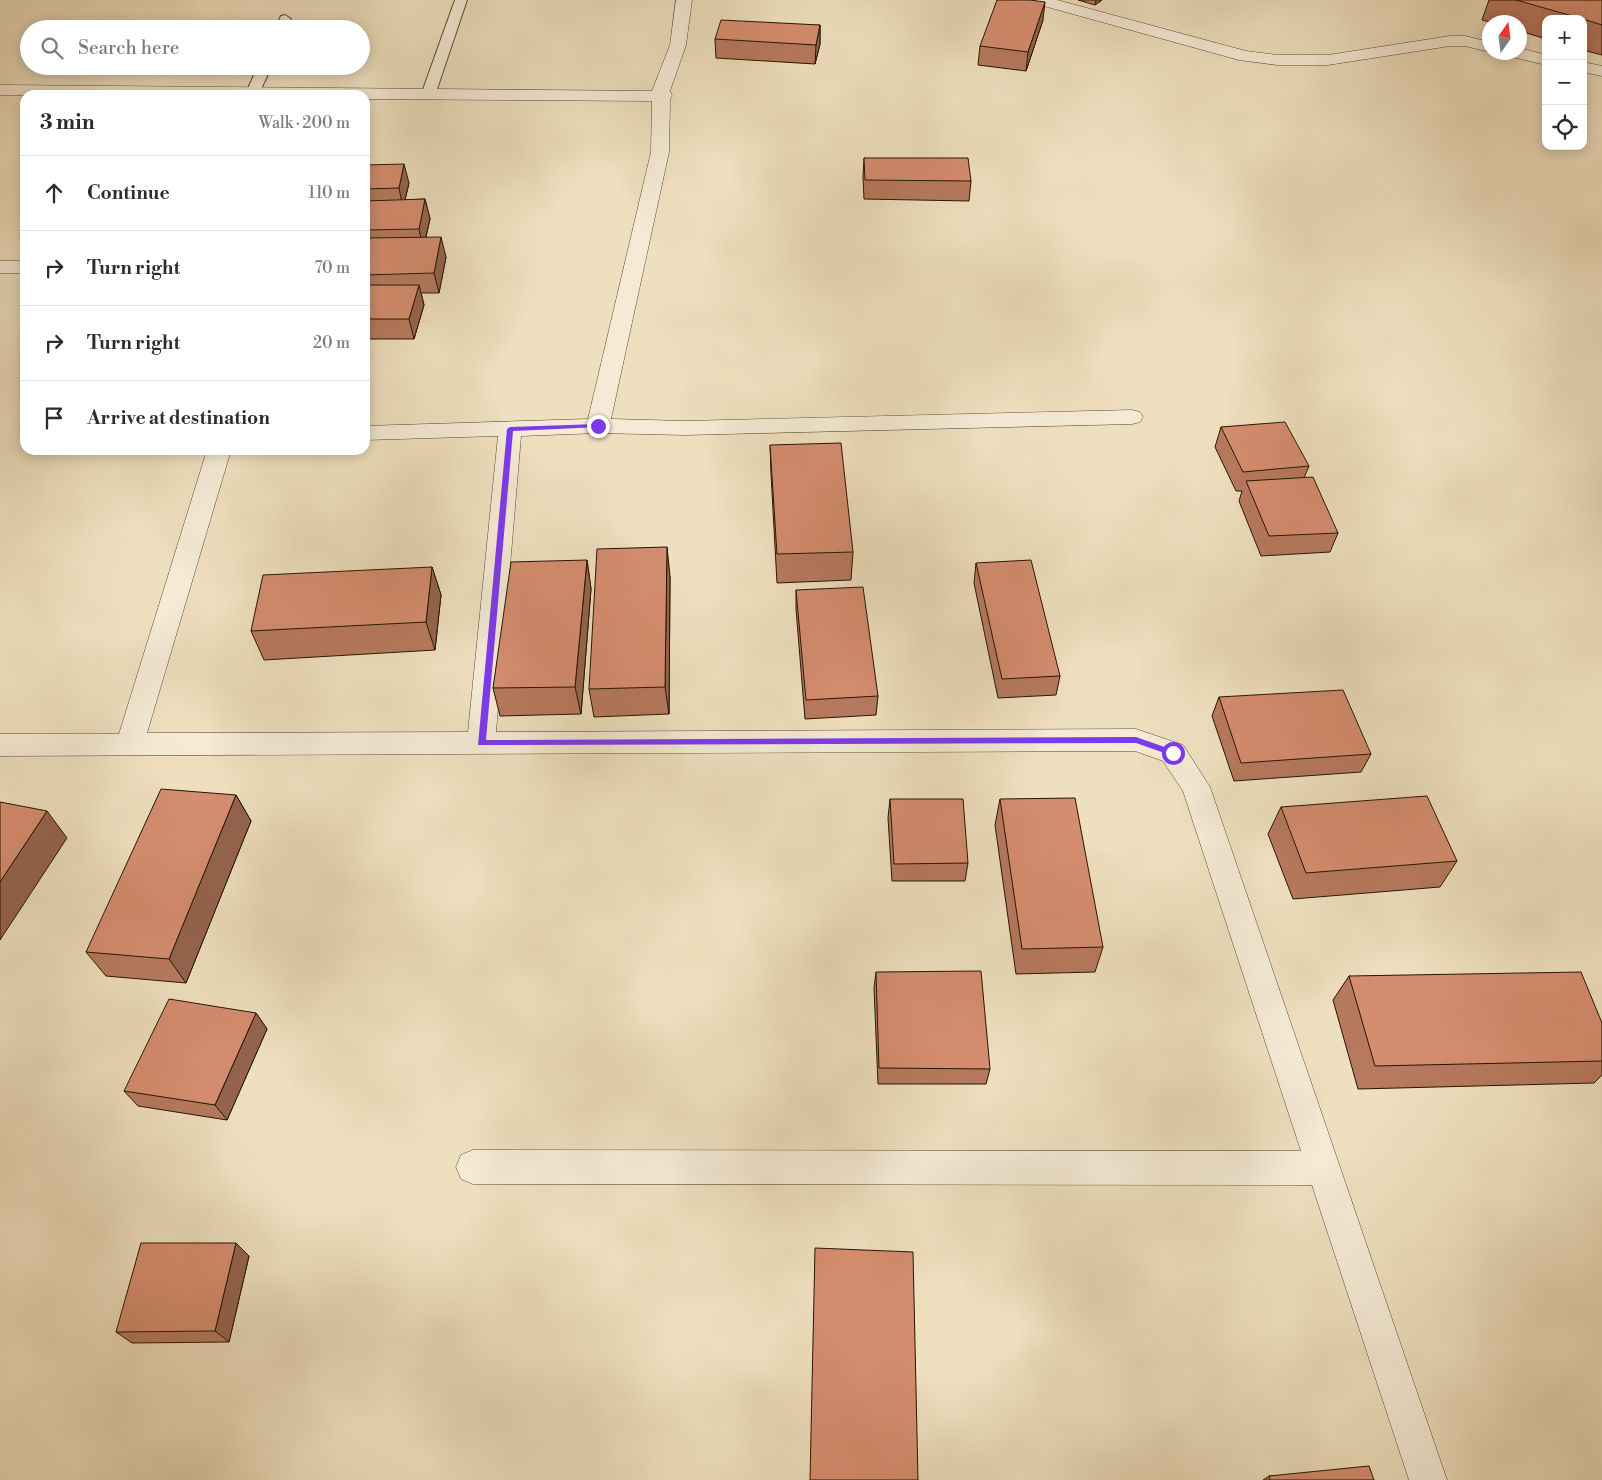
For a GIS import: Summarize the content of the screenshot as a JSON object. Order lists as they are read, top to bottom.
{
  "north": "top",
  "page": {
    "map_buttons": ["+", "−"],
    "search": "Search here",
    "heading": ["3 min", "Walk · 200 m"],
    "list": [
      ["Continue", "110 m"],
      ["Turn right", "70 m"],
      ["Turn right", "20 m"],
      "Arrive at destination"
    ]
  }
}
